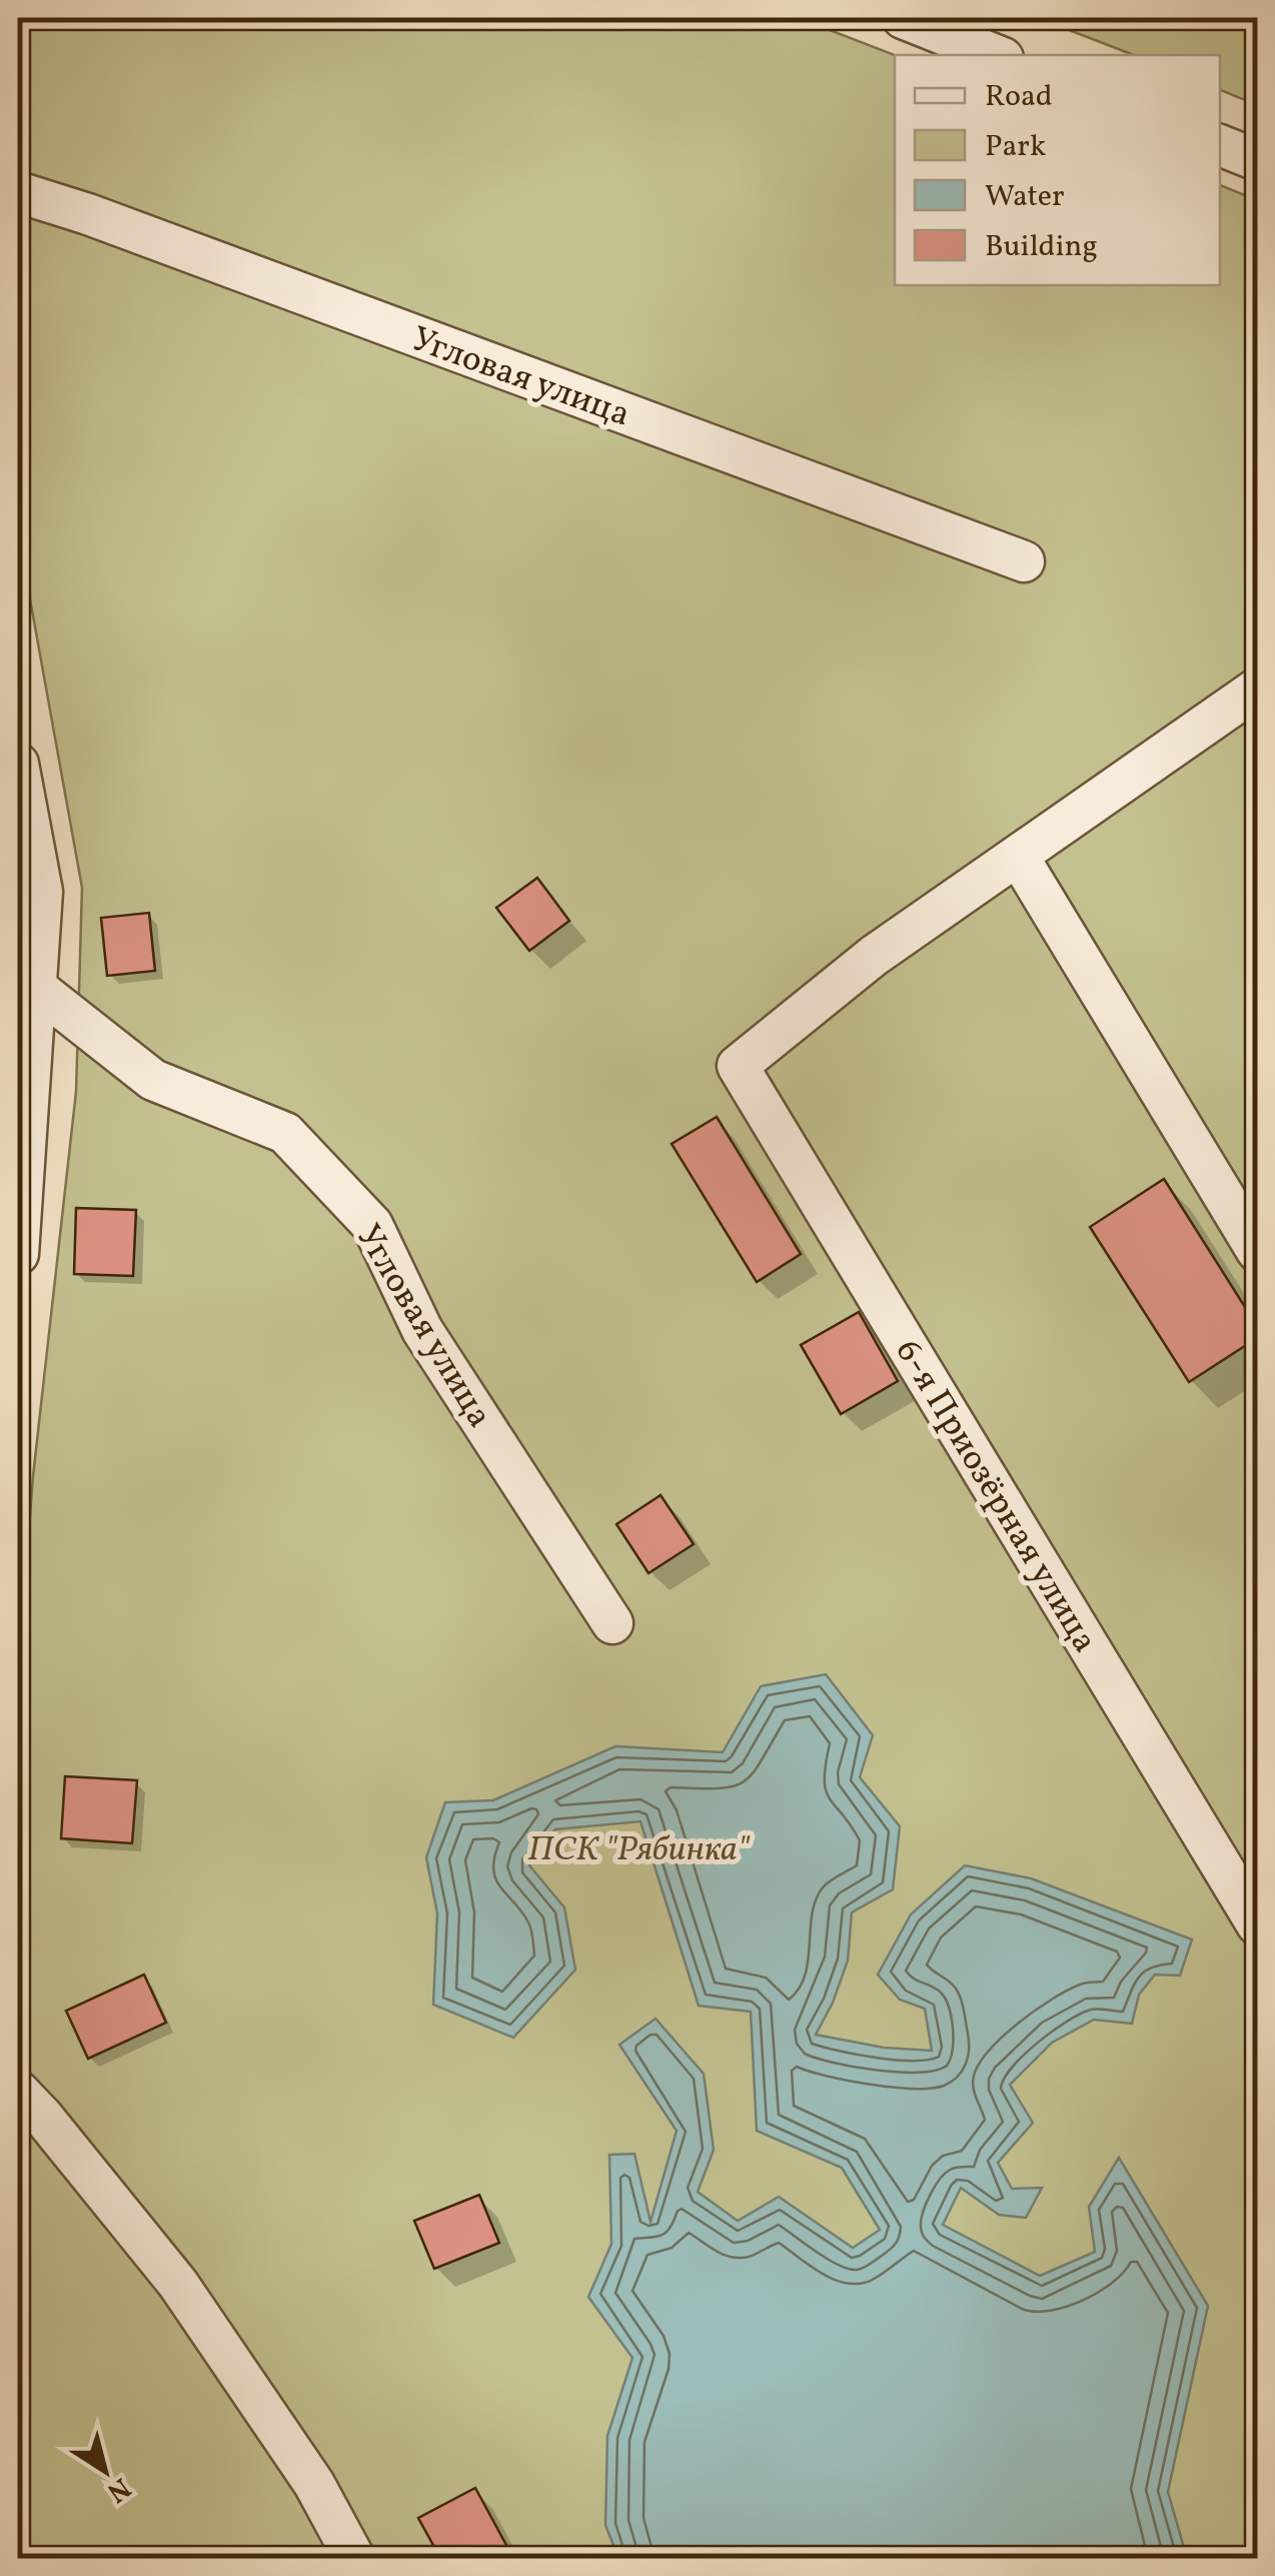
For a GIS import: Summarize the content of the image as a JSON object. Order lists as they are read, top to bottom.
{
  "streets": {
    "street": ["Угловая улица", "6-я Приозёрная улица"]
  },
  "parks": ["ПСК \"Рябинка\""],
  "legend": [
    "Road",
    "Park",
    "Water",
    "Building"
  ],
  "north": "bottom right"
}
